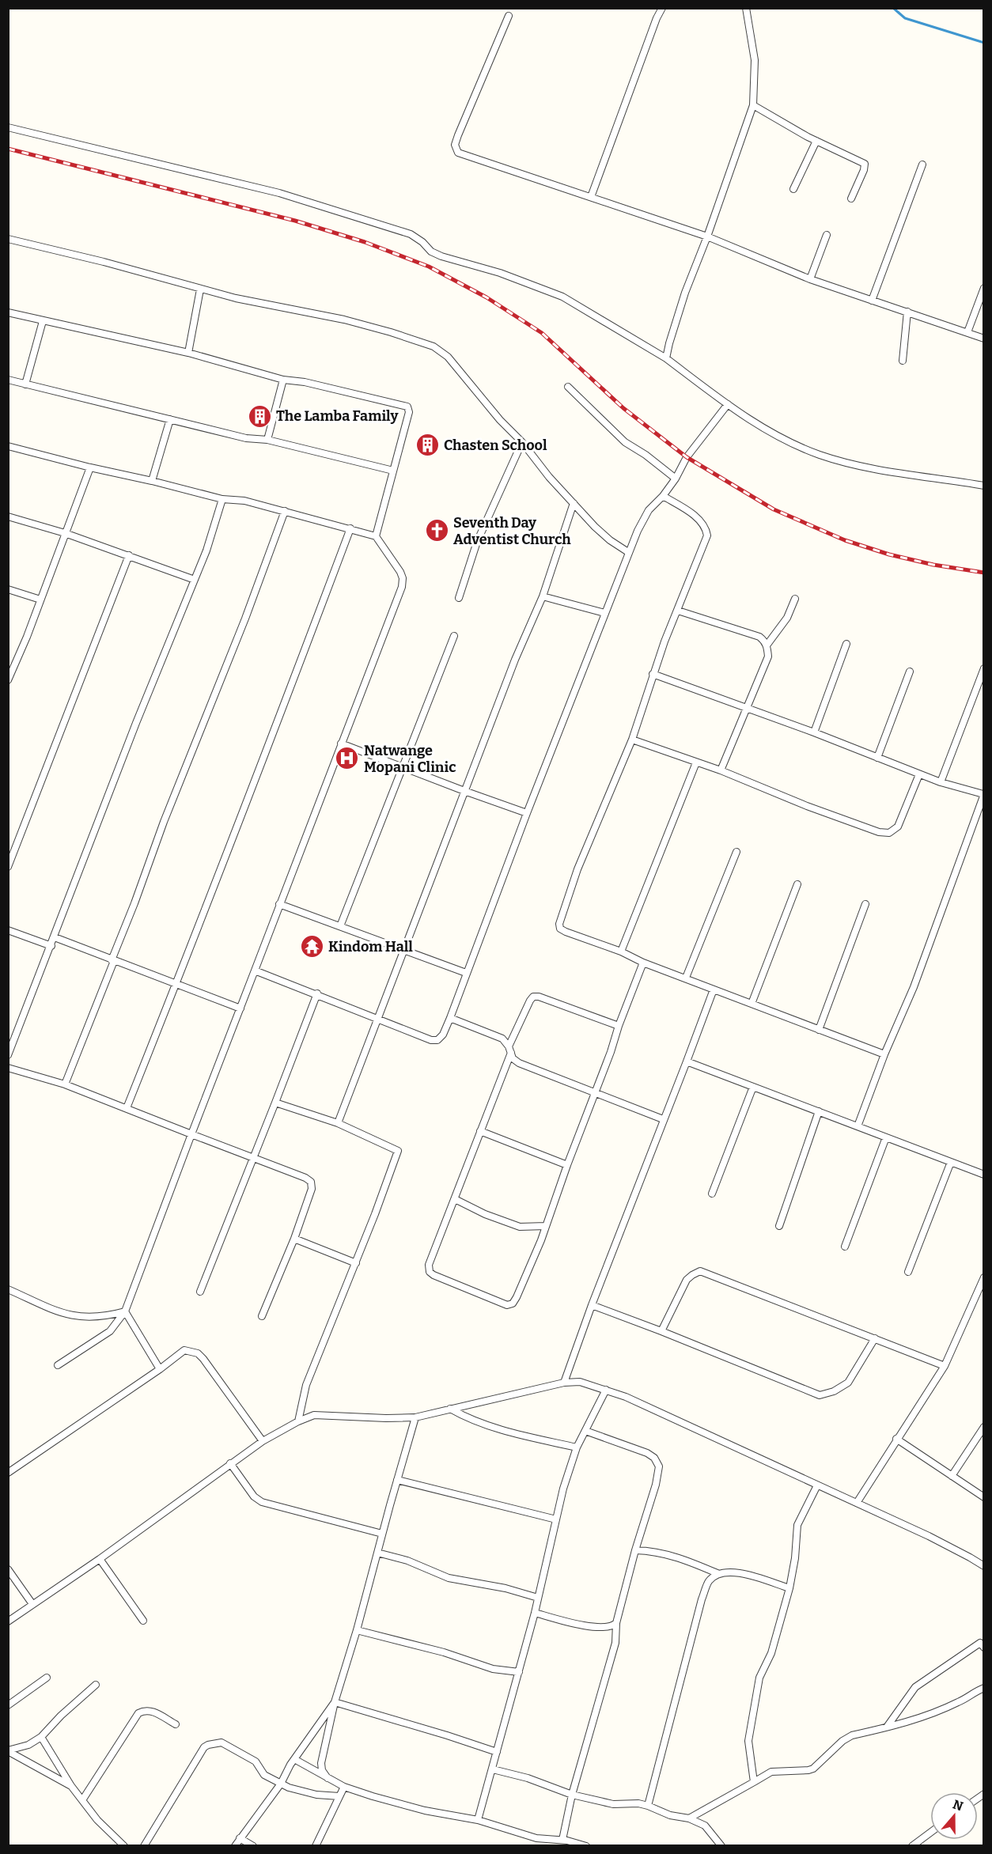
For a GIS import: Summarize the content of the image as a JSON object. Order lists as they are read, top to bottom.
{
  "places": {
    "building": ["The Lamba Family", "Chasten School"],
    "church": ["Seventh Day Adventist Church"],
    "hospital": ["Natwange Mopani Clinic"],
    "temple": ["Kindom Hall"]
  },
  "north": "top"
}
